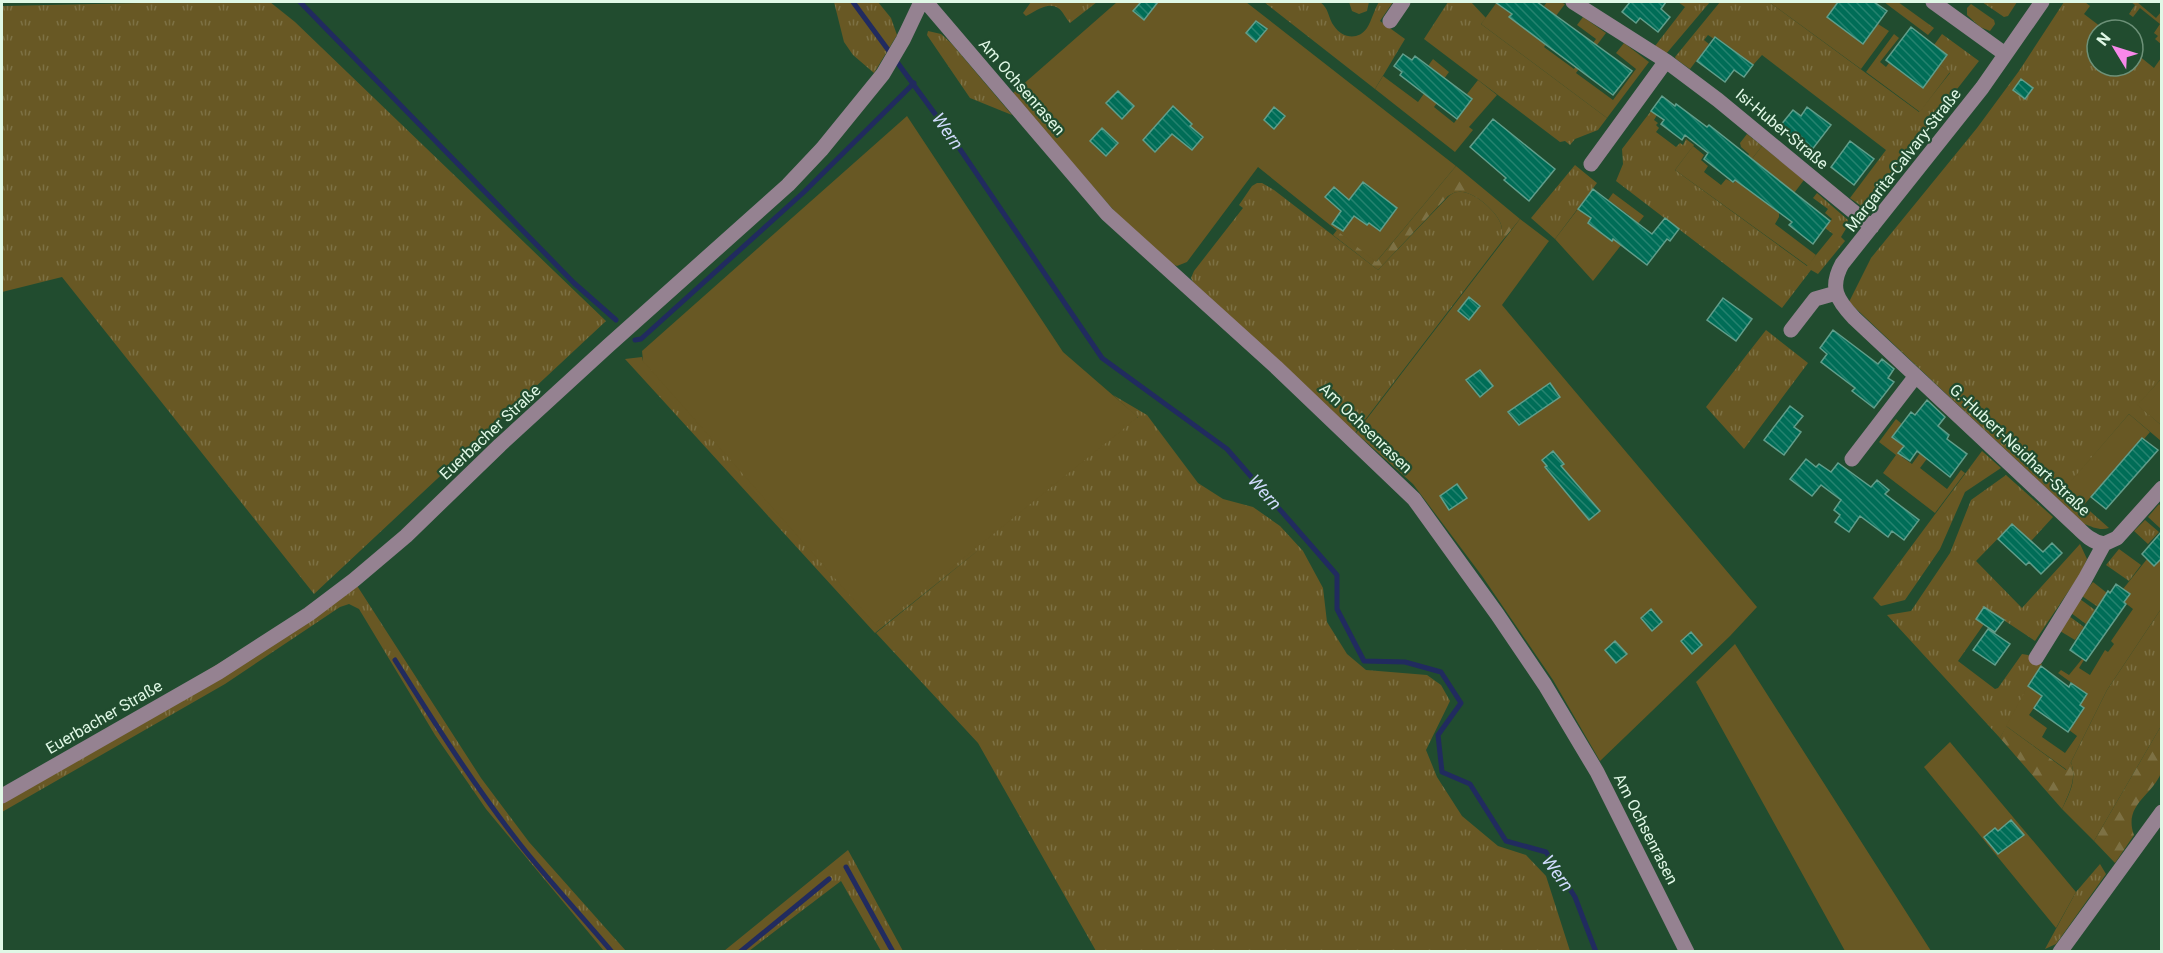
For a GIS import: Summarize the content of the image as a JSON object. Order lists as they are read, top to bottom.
{
  "streets": {
    "street": [
      "Am Ochsenrasen",
      "Isi-Huber-Straße",
      "Margarita-Calvary-Straße",
      "Euerbacher Straße",
      "G.-Hubert-Neidhart-Straße"
    ]
  },
  "crossings": [
    ["Isi-Huber-Straße", "Margarita-Calvary-Straße"],
    ["Margarita-Calvary-Straße", "G.-Hubert-Neidhart-Straße"]
  ],
  "water": ["Wern"],
  "north": "top left"
}
